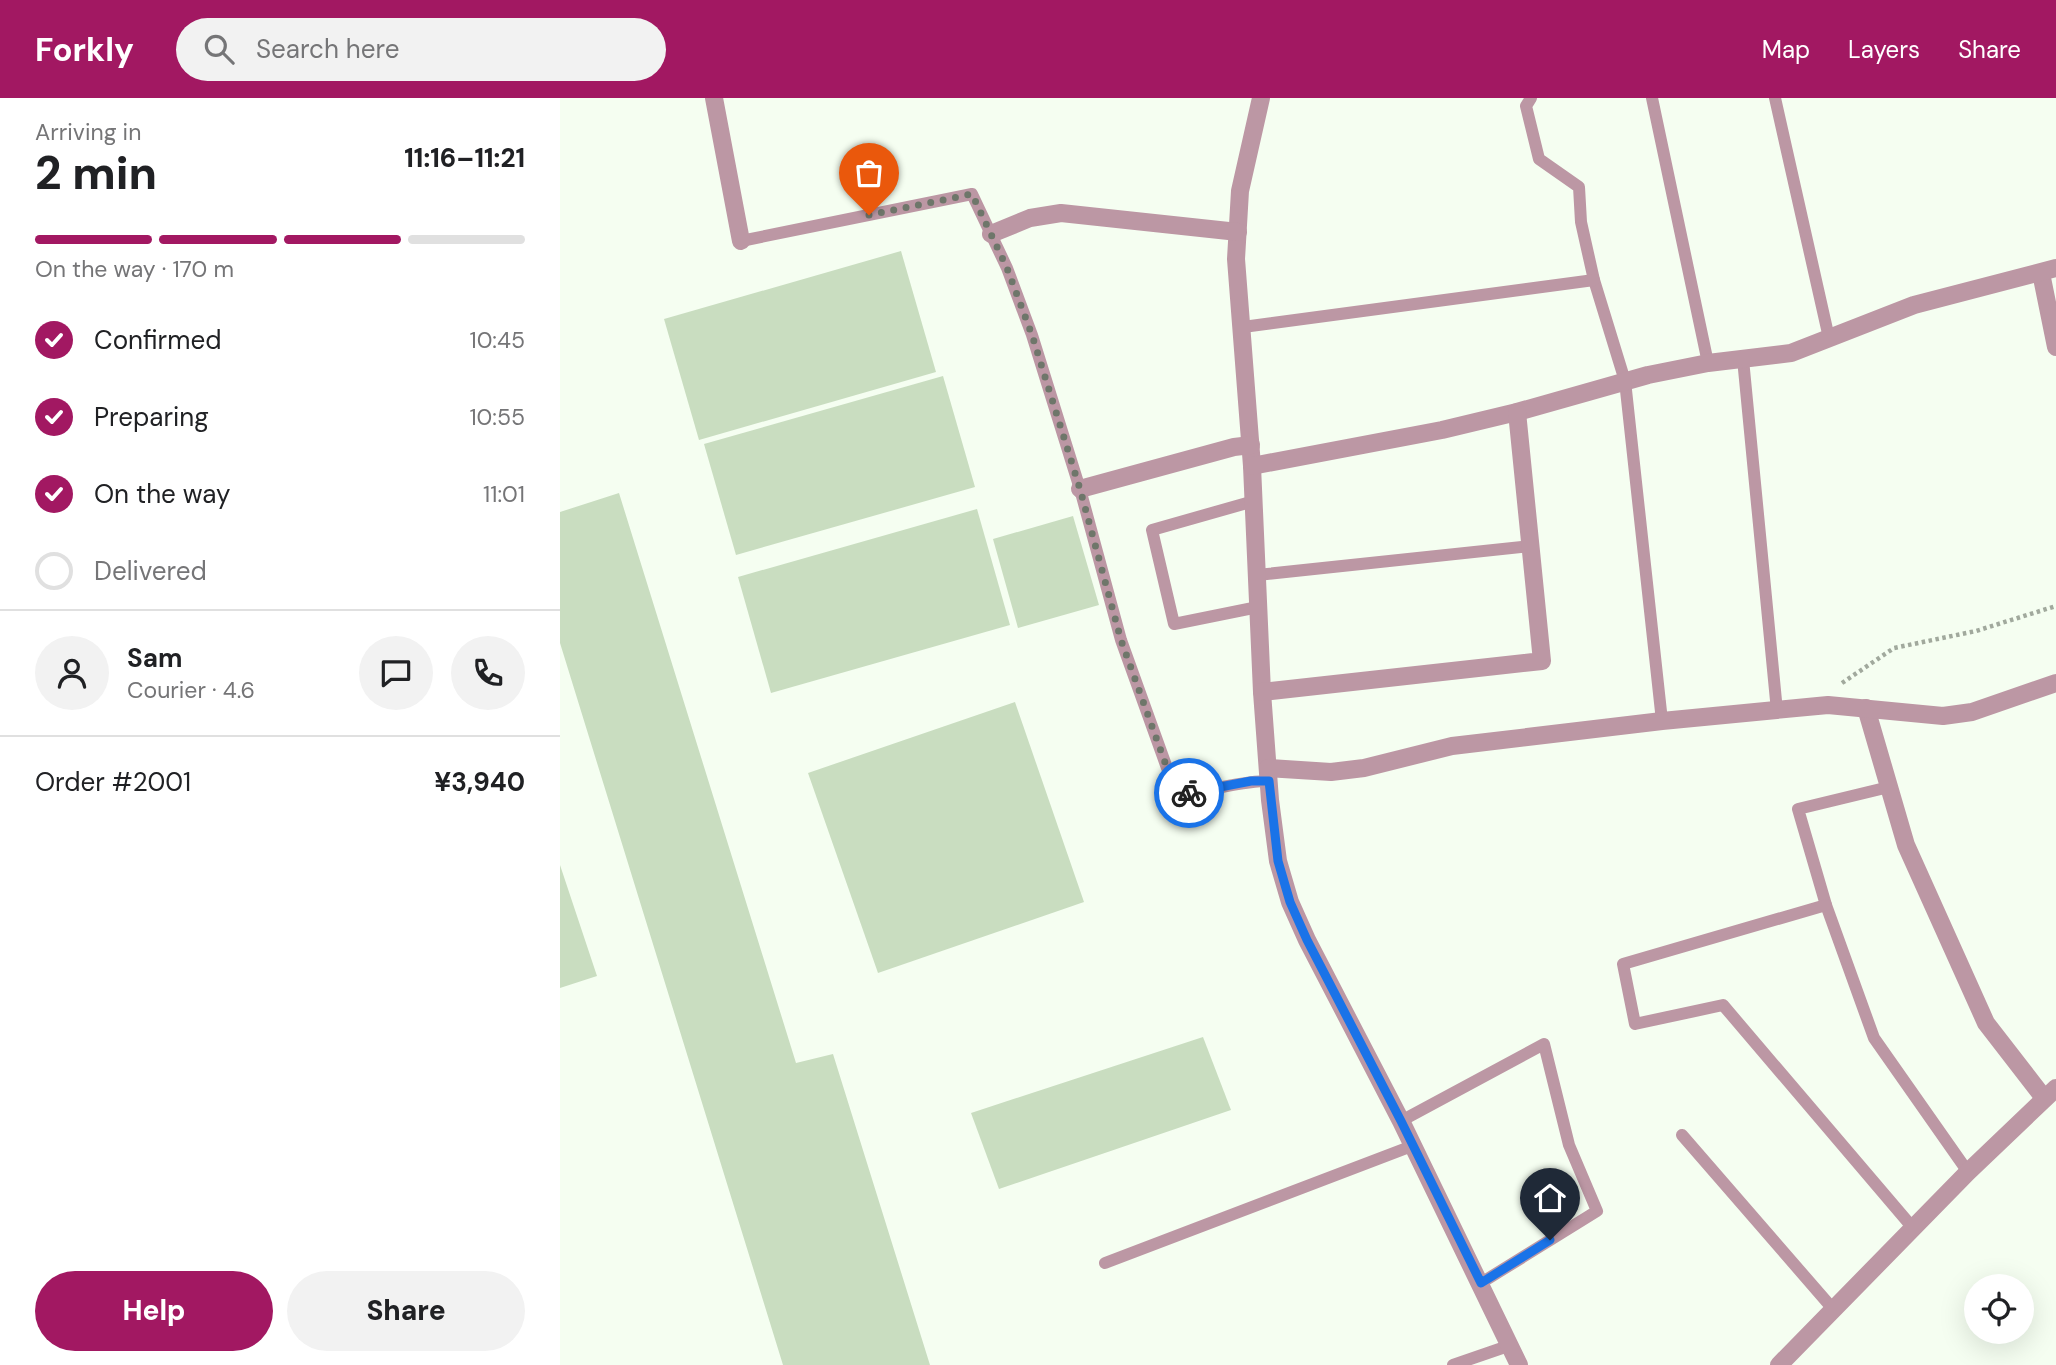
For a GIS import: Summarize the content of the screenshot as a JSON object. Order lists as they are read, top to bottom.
{
  "page": {
    "header": "Forkly",
    "search": "Search here",
    "nav": ["Map", "Layers", "Share"],
    "heading": ["2 min", "Arriving in", "11:16–11:21"],
    "panel": [
      "Sam",
      "Courier · 4.6",
      "Order #2001",
      "¥3,940"
    ],
    "bar": "On the way · 170 m",
    "list": [
      ["Confirmed", "10:45"],
      ["Preparing", "10:55"],
      ["On the way", "11:01"],
      "Delivered"
    ],
    "buttons": ["Help", "Share"]
  }
}
